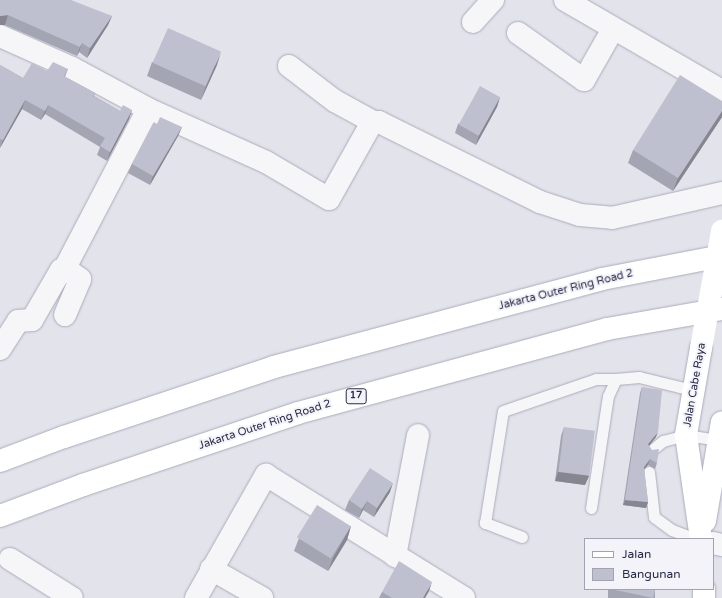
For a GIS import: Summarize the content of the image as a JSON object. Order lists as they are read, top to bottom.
{
  "streets": {
    "main road": ["Jakarta Outer Ring Road 2", "Jalan Cabe Raya", "17"]
  },
  "legend": ["Jalan", "Bangunan"]
}
